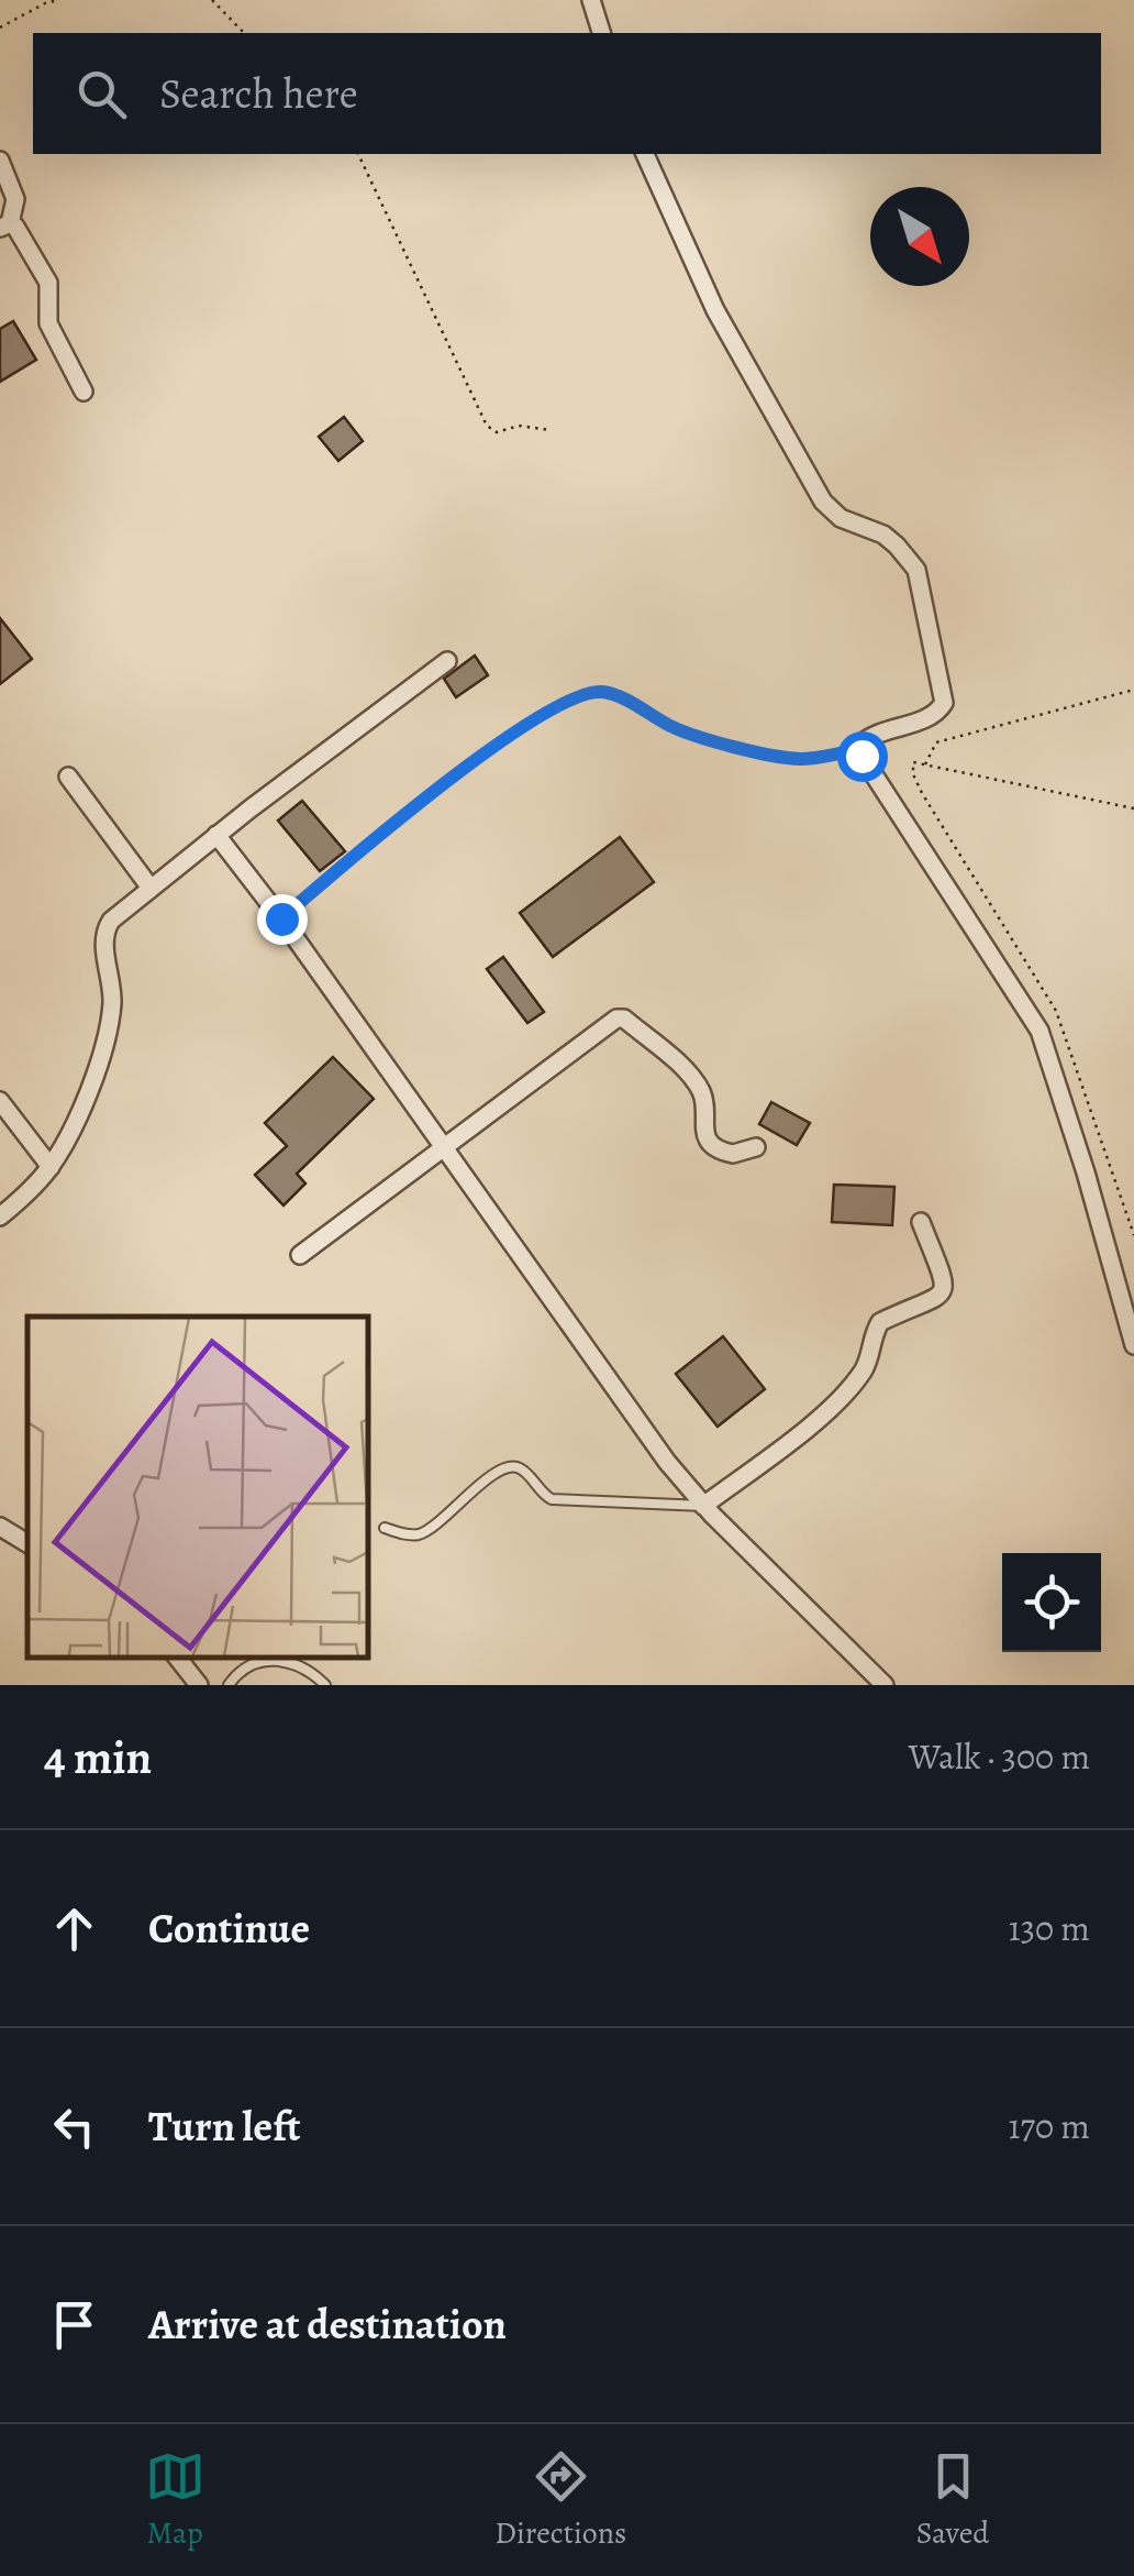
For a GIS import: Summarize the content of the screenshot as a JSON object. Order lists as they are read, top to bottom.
{
  "north": "bottom right",
  "page": {
    "search": "Search here",
    "heading": ["4 min", "Walk · 300 m"],
    "list": [
      ["Continue", "130 m"],
      ["Turn left", "170 m"],
      "Arrive at destination"
    ],
    "nav": ["Map", "Directions", "Saved"]
  }
}
